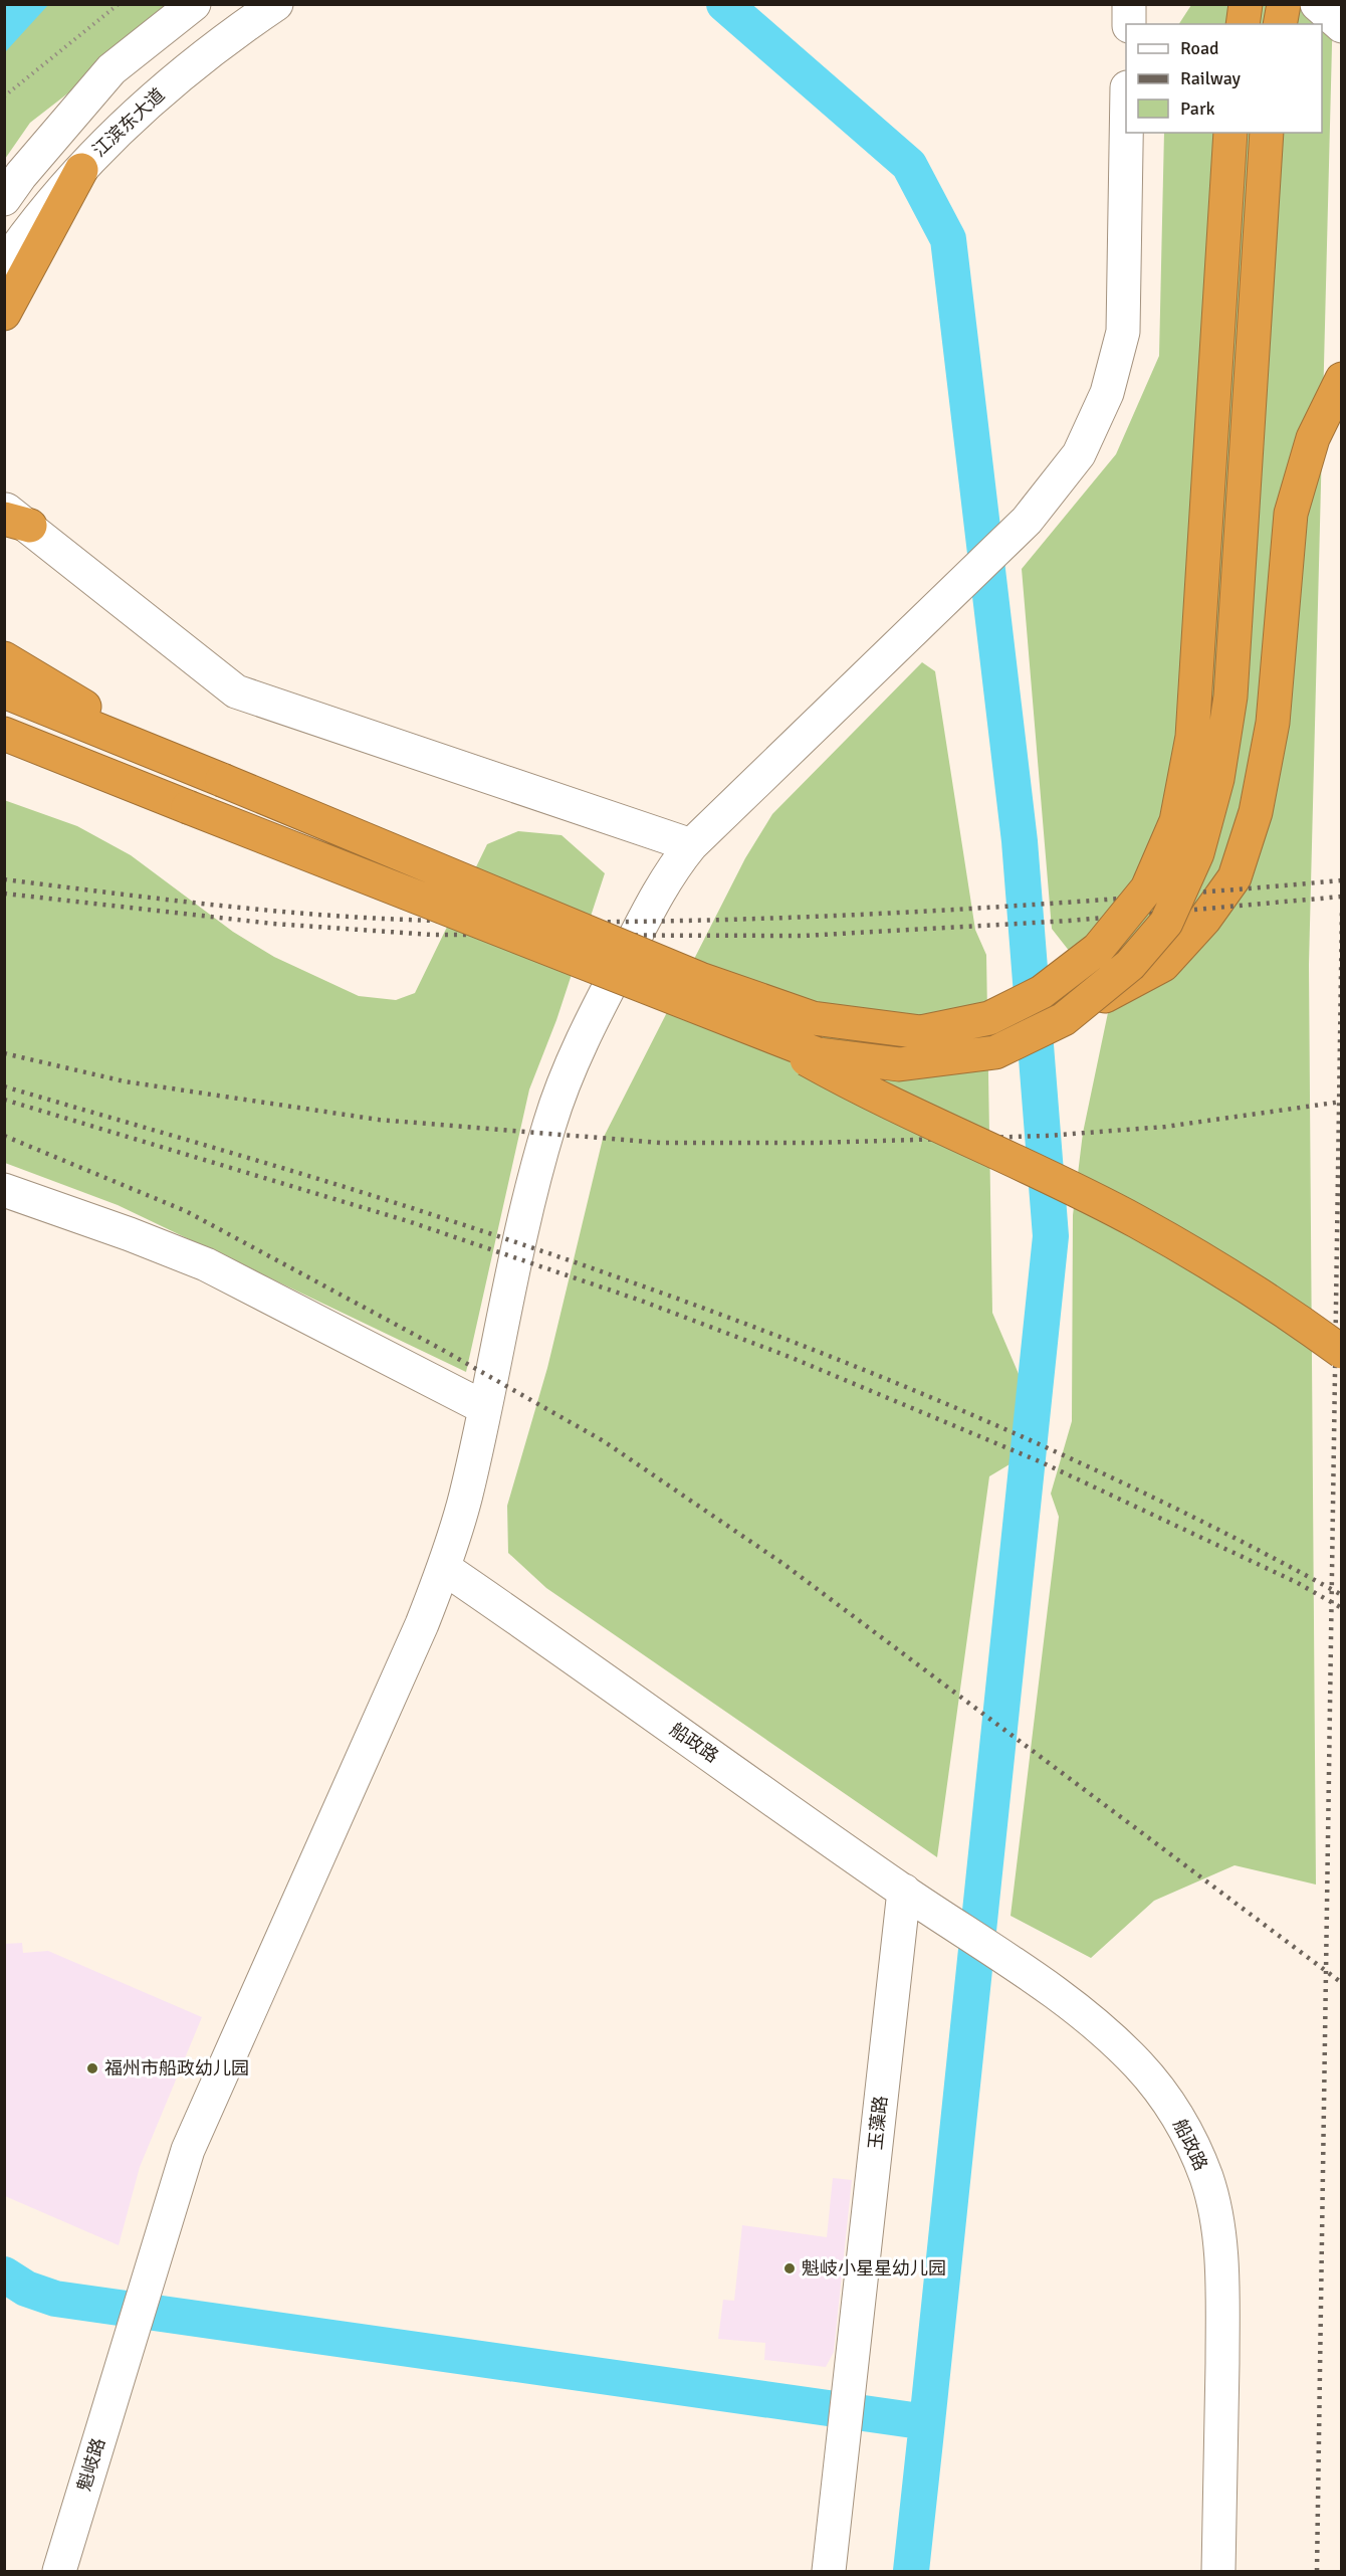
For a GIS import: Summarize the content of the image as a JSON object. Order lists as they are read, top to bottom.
{
  "streets": {
    "street": [
      "江滨东大道",
      "船政路",
      "玉藻路",
      "魁岐路"
    ]
  },
  "crossings": [
    ["船政路", "玉藻路"],
    ["船政路", "魁岐路"]
  ],
  "places": ["福州市船政幼儿园", "魁岐小星星幼儿园"],
  "legend": ["Road", "Railway", "Park"]
}
